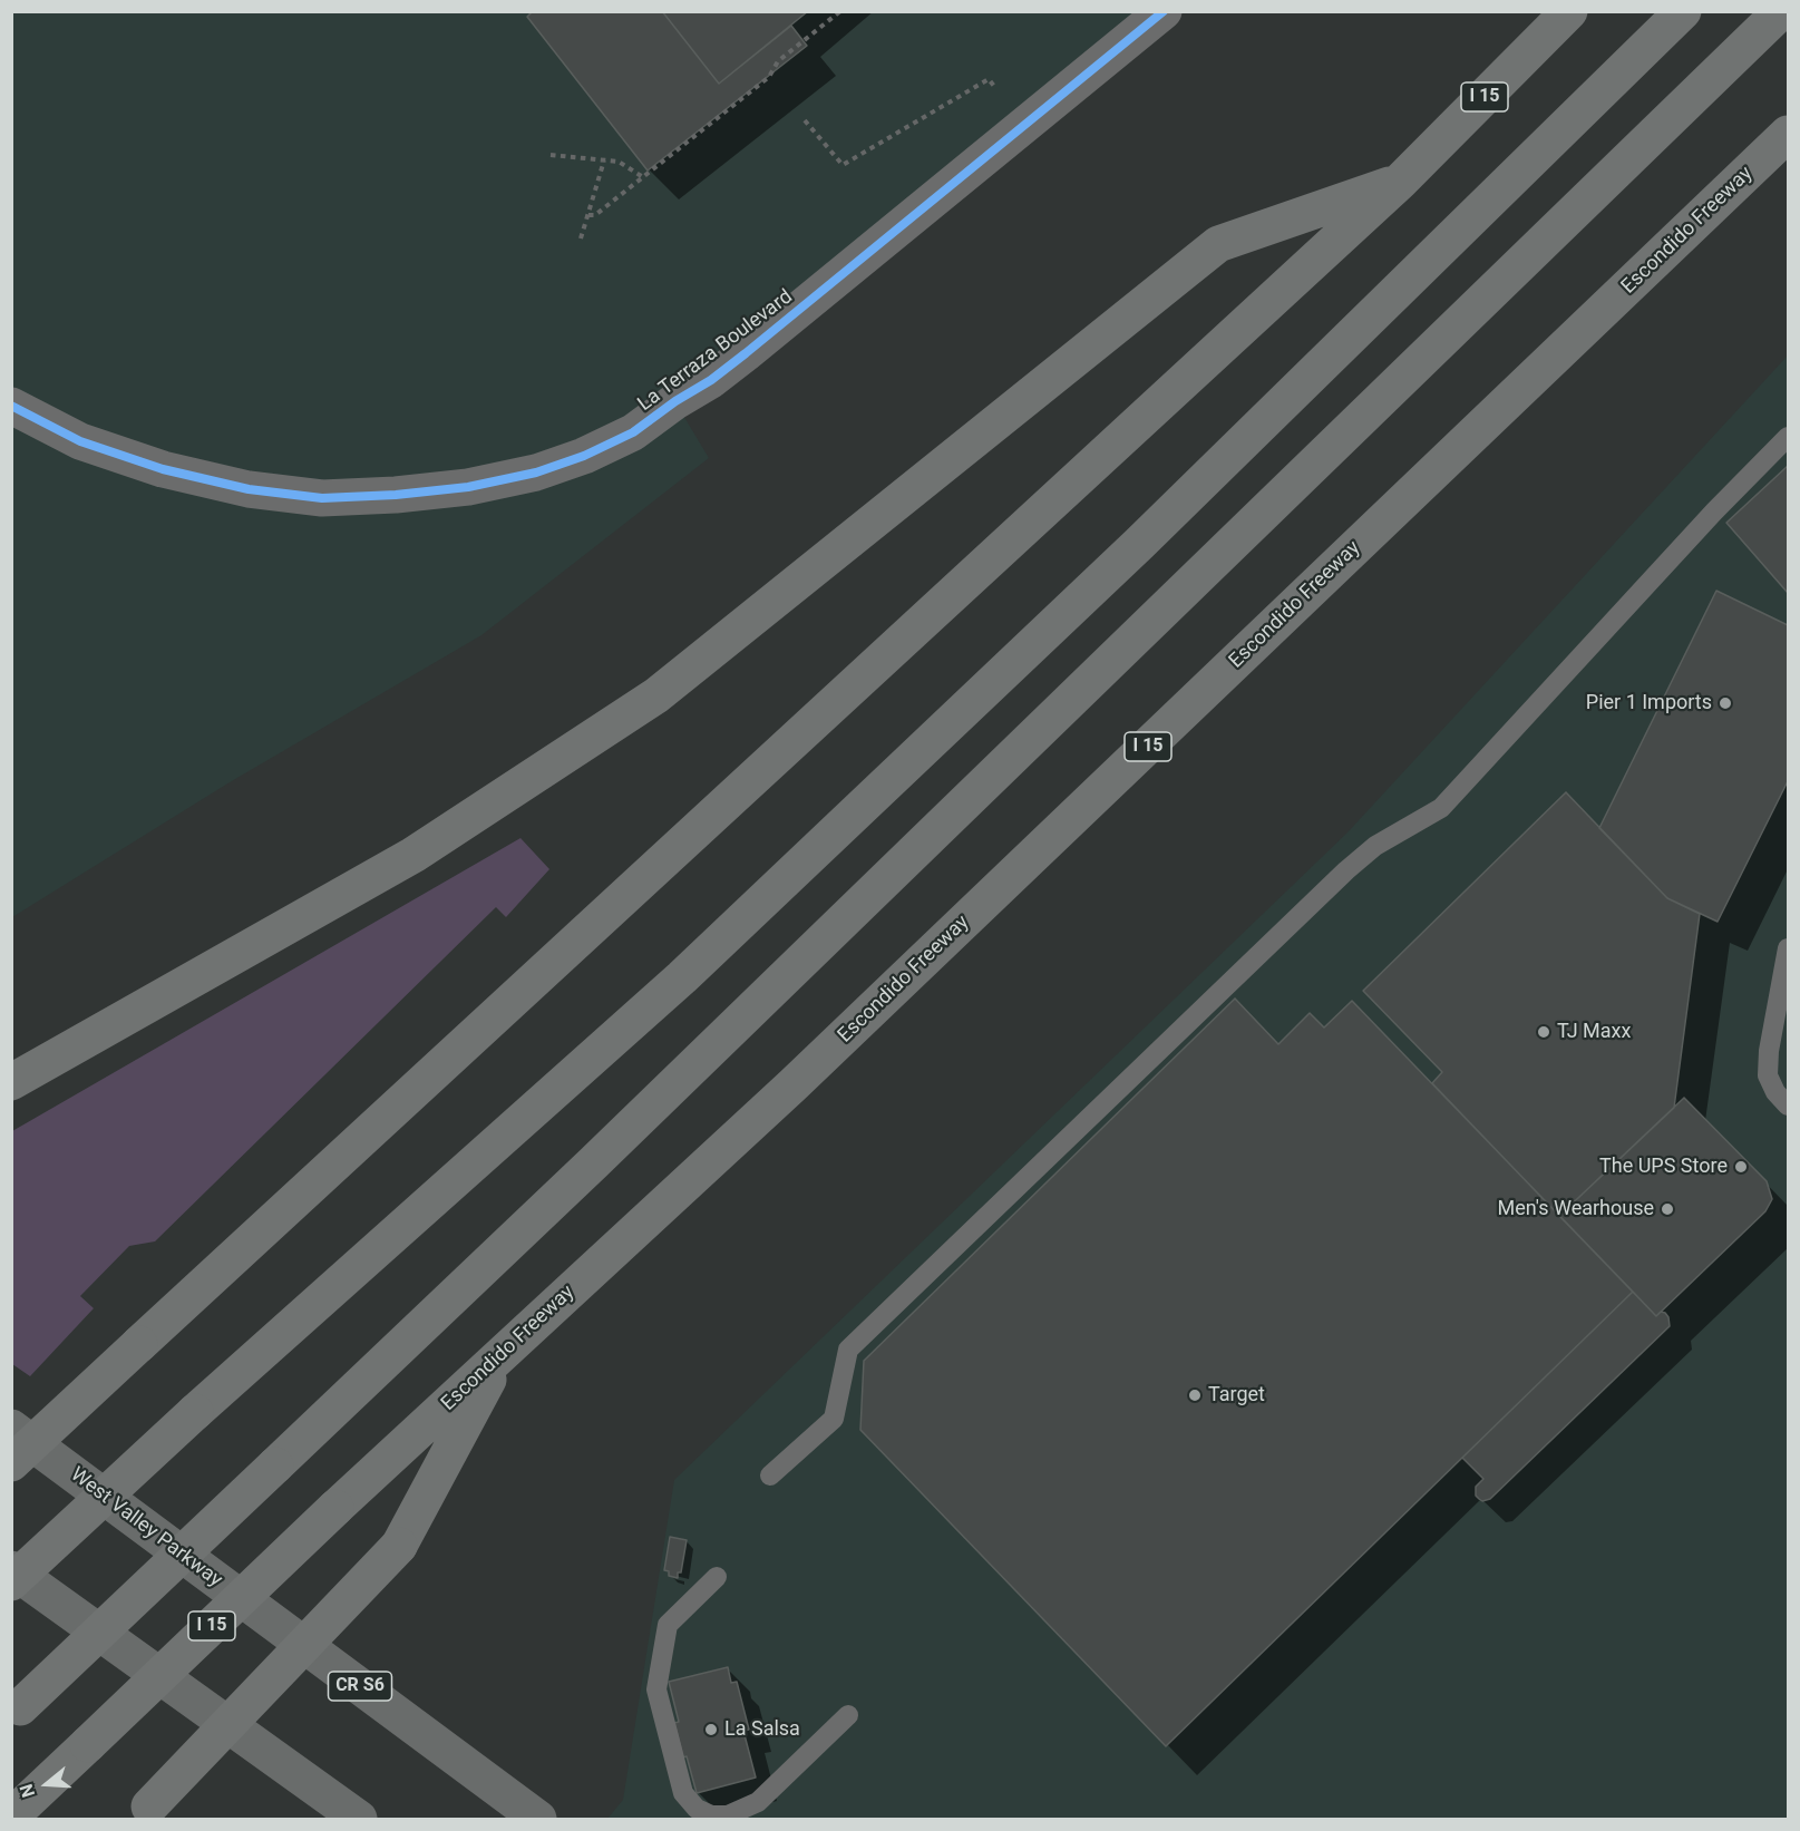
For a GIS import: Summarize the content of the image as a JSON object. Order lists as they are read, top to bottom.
{
  "streets": {
    "highway": ["I 15", "Escondido Freeway"],
    "main road": ["West Valley Parkway", "CR S6"],
    "street": ["La Terraza Boulevard"]
  },
  "places": [
    "Pier 1 Imports",
    "TJ Maxx",
    "The UPS Store",
    "Men's Wearhouse",
    "Target",
    "La Salsa"
  ],
  "north": "left"
}
